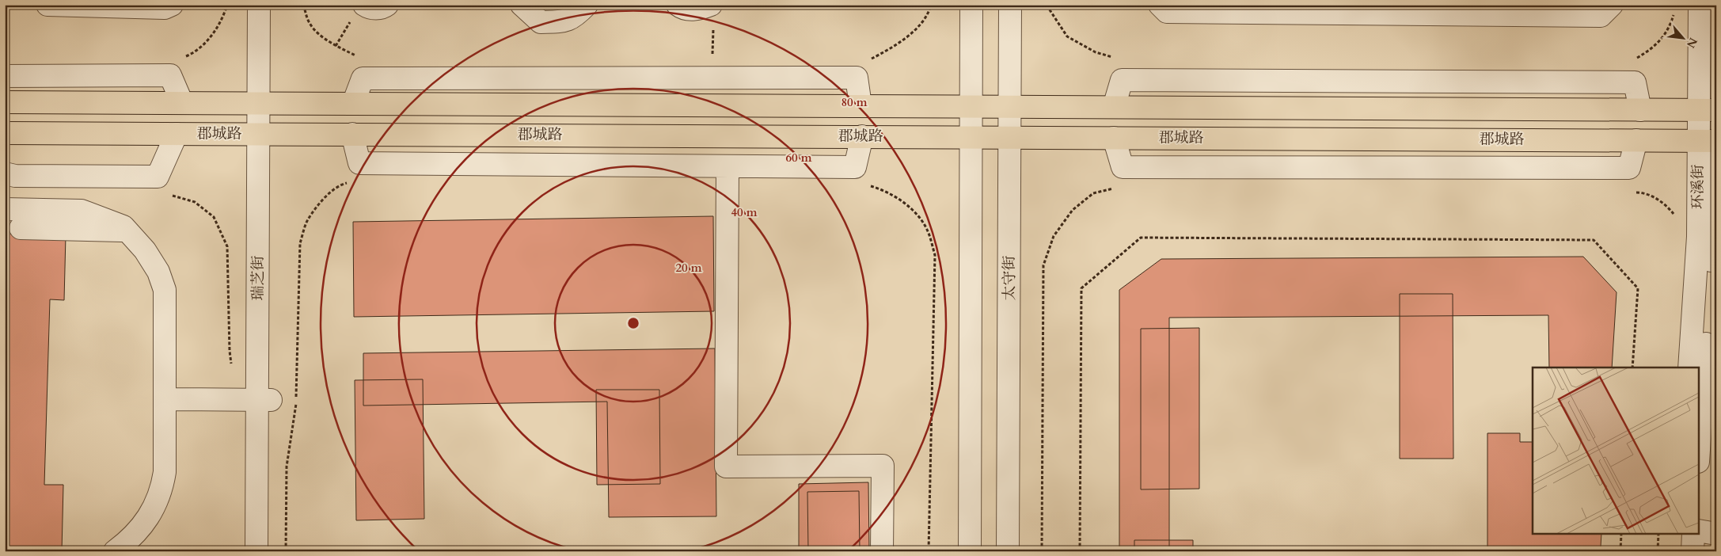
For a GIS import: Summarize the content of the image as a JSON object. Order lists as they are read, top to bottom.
{
  "streets": {
    "main road": ["郡城路"],
    "street": ["环溪街", "瑞芝街", "太守街"]
  },
  "crossings": [
    ["郡城路", "环溪街"],
    ["郡城路", "瑞芝街"],
    ["郡城路", "太守街"]
  ],
  "north": "bottom right",
  "rings": [
    "80 m",
    "60 m",
    "40 m",
    "20 m"
  ]
}
